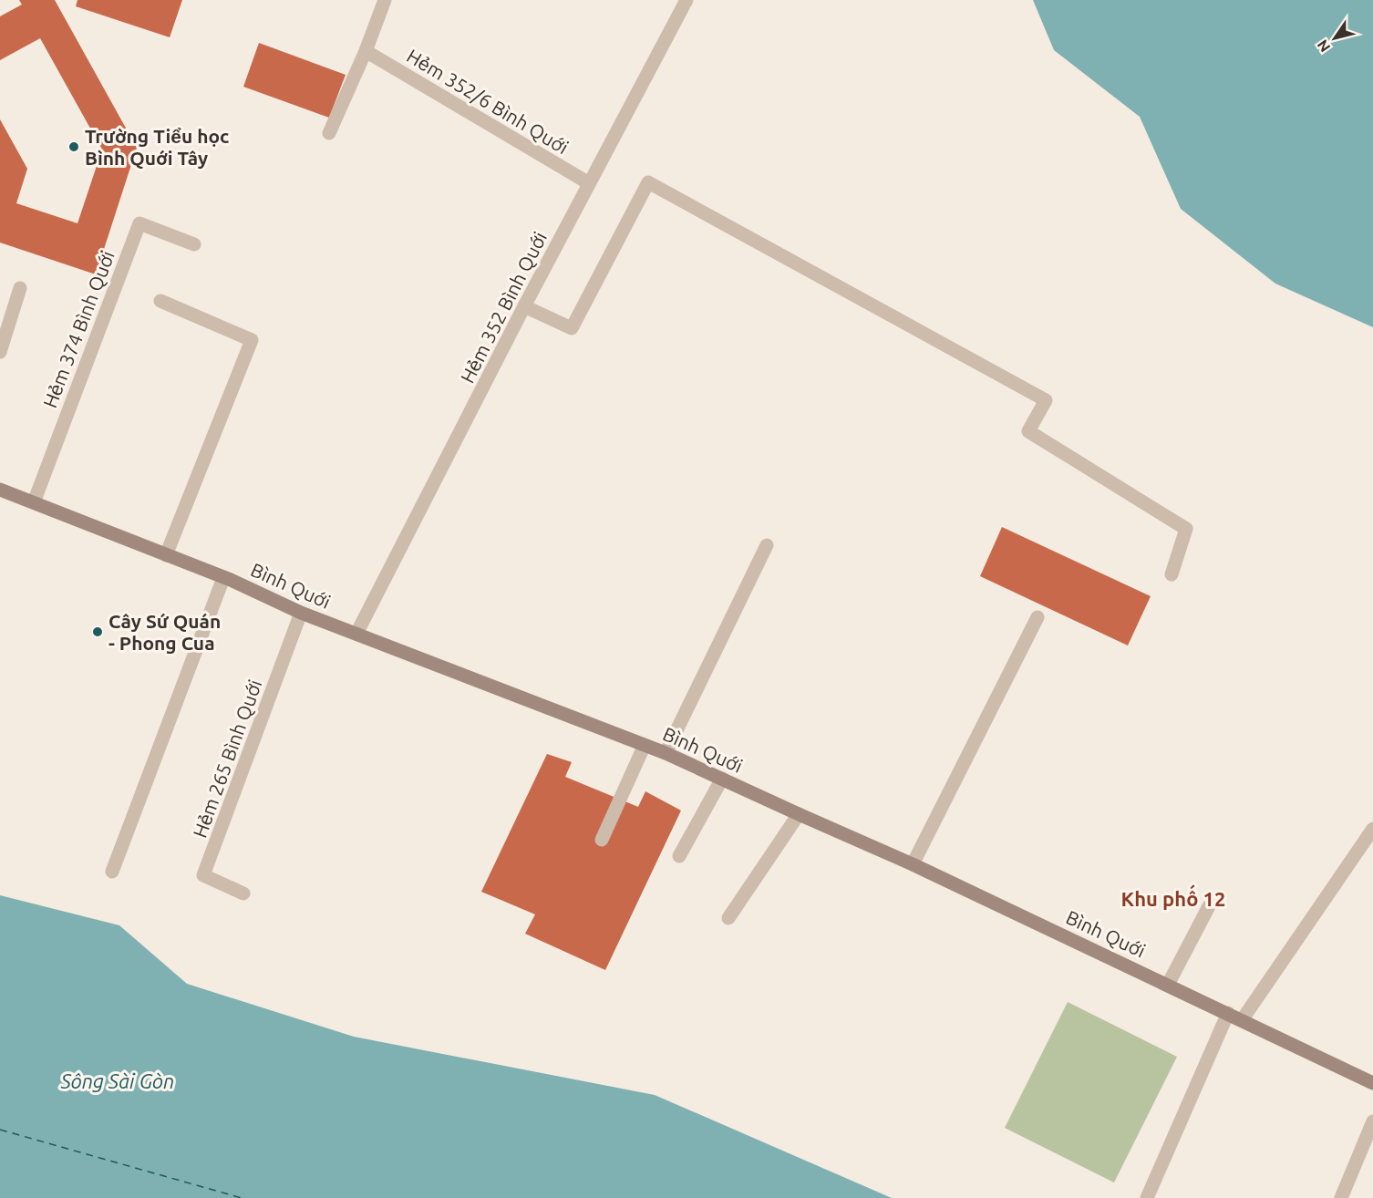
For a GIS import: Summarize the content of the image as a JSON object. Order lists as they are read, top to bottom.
{
  "streets": {
    "main road": ["Bình Quới"],
    "street": [
      "Hẻm 352/6 Bình Quới",
      "Hẻm 352 Bình Quới",
      "Hẻm 374 Bình Quới",
      "Hẻm 265 Bình Quới"
    ]
  },
  "crossings": [
    ["Hẻm 352/6 Bình Quới", "Hẻm 352 Bình Quới"],
    ["Hẻm 352 Bình Quới", "Bình Quới"],
    ["Hẻm 374 Bình Quới", "Bình Quới"],
    ["Bình Quới", "Hẻm 265 Bình Quới"]
  ],
  "districts": ["Khu phố 12"],
  "water": ["Sông Sài Gòn"],
  "places": ["Trường Tiểu học Bình Quới Tây", "Cây Sứ Quán - Phong Cua"],
  "north": "bottom left"
}
